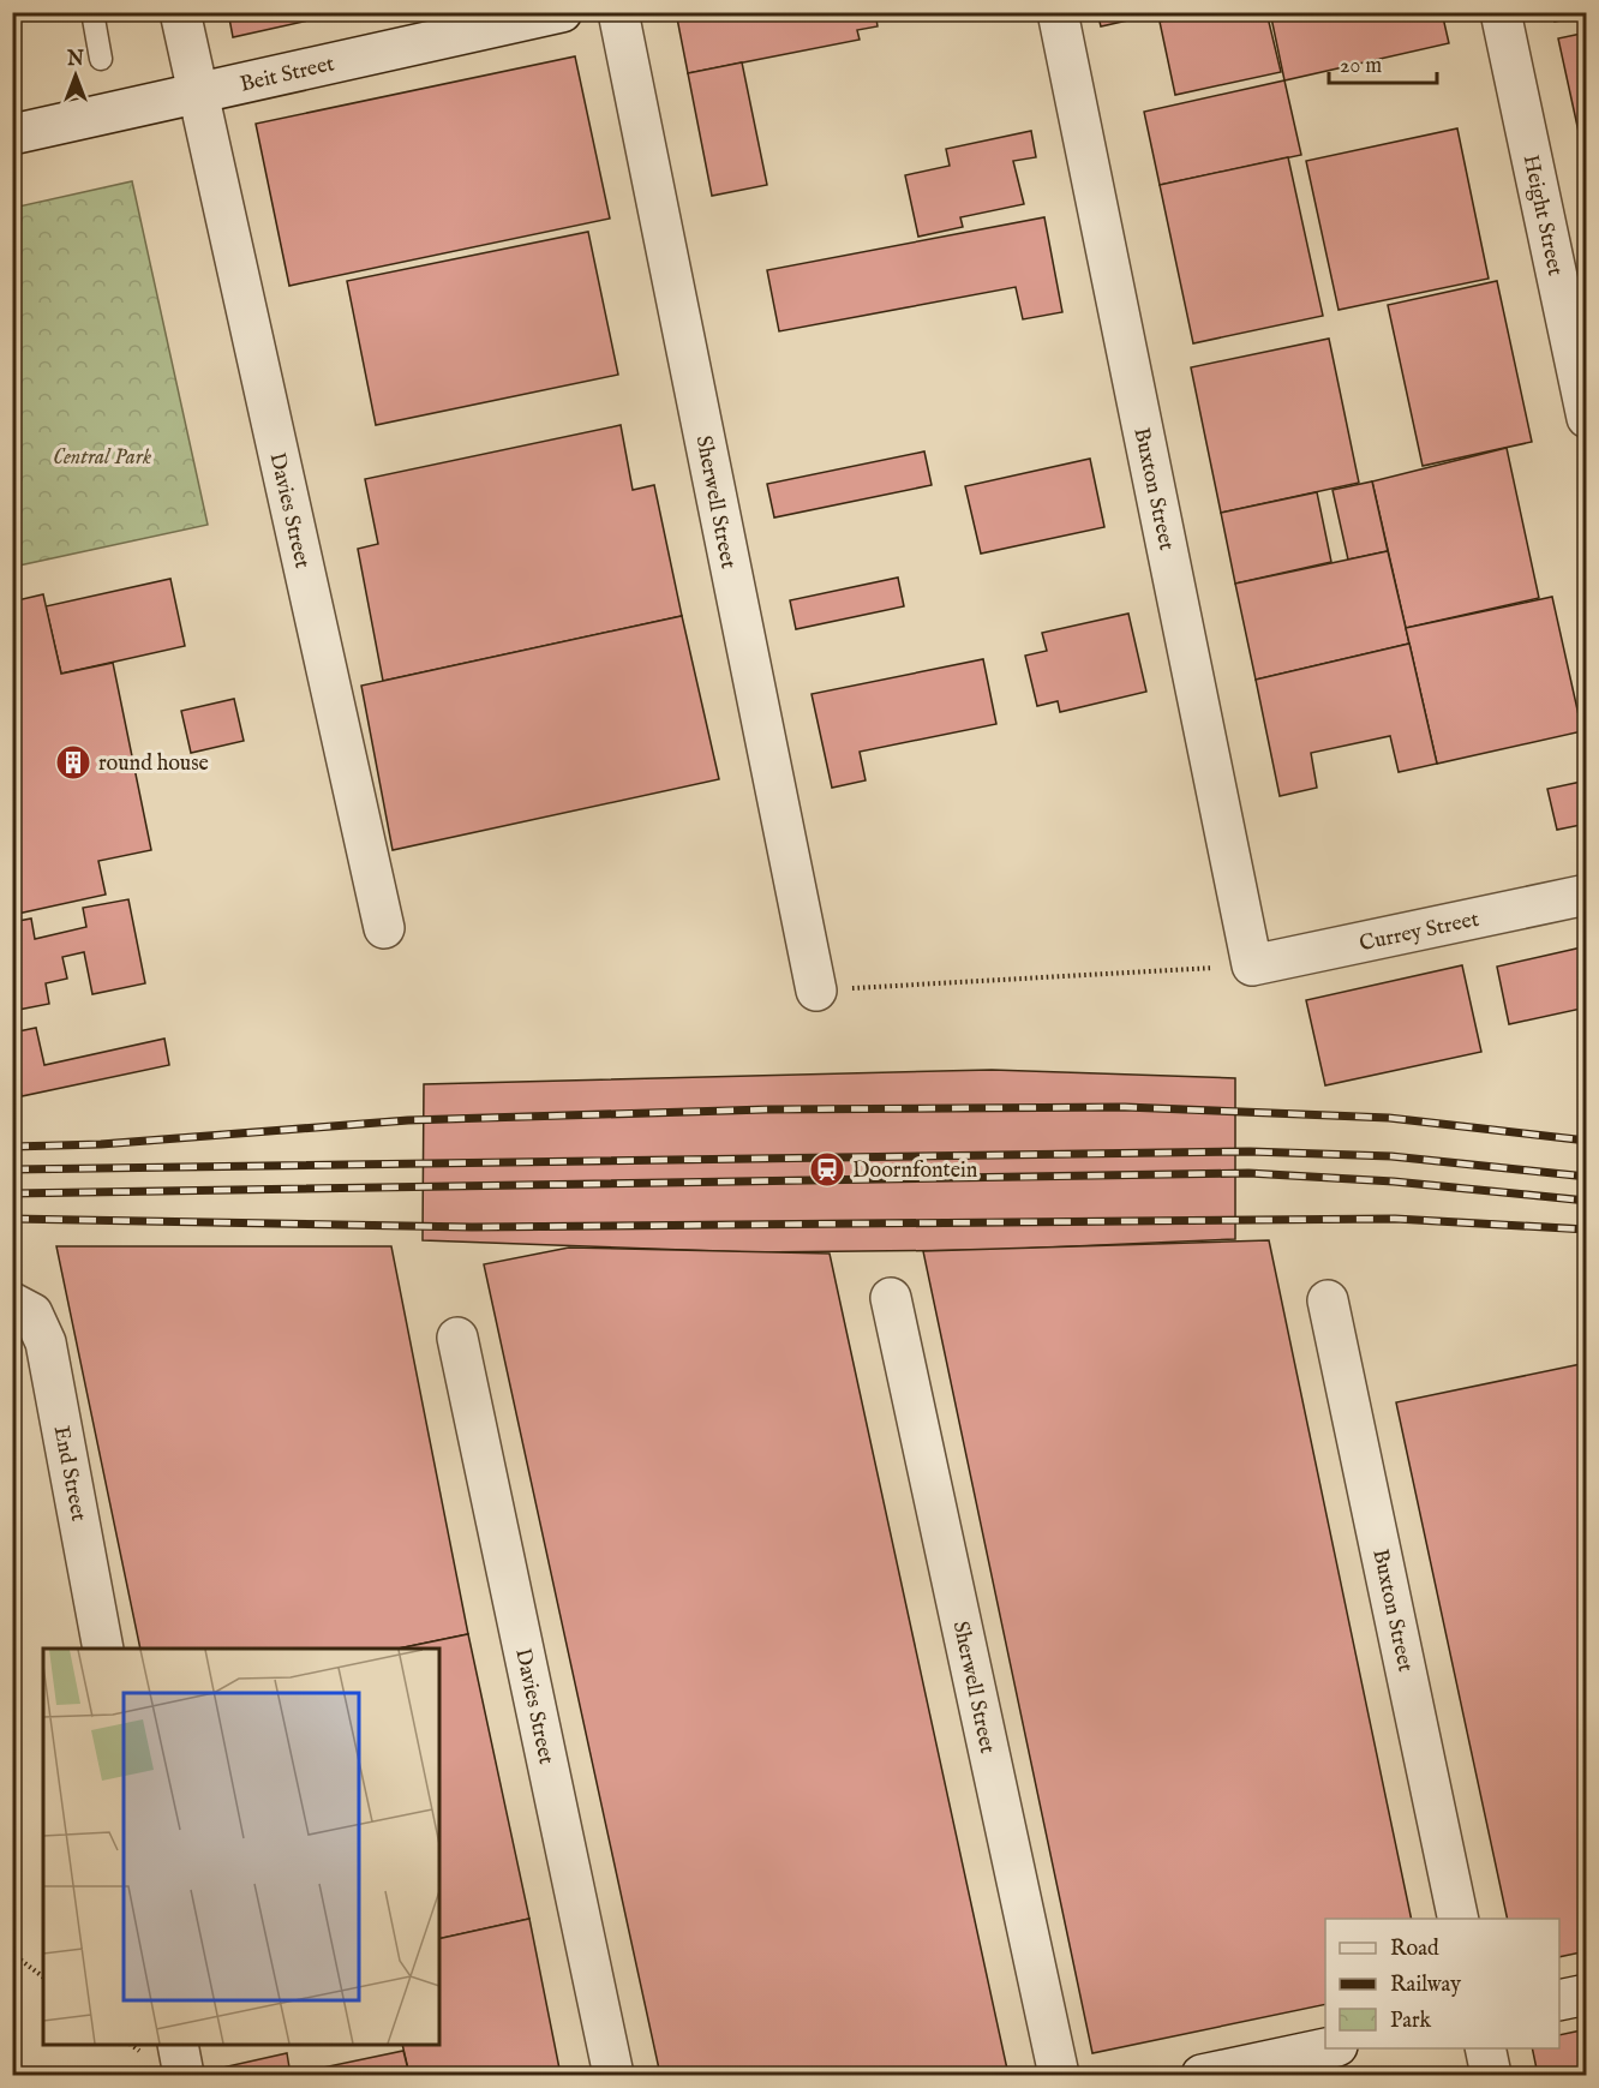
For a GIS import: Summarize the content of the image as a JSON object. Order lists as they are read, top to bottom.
{
  "streets": {
    "street": [
      "Beit Street",
      "Height Street",
      "Buxton Street",
      "Sherwell Street",
      "Davies Street",
      "Currey Street",
      "End Street"
    ]
  },
  "crossings": [
    ["Beit Street", "Davies Street"],
    ["Buxton Street", "Currey Street"]
  ],
  "parks": ["Central Park"],
  "places": {
    "building": ["round house"],
    "station": ["Doornfontein"]
  },
  "legend": ["Road", "Railway", "Park"],
  "scale_bar": "20 m",
  "north": "top"
}
